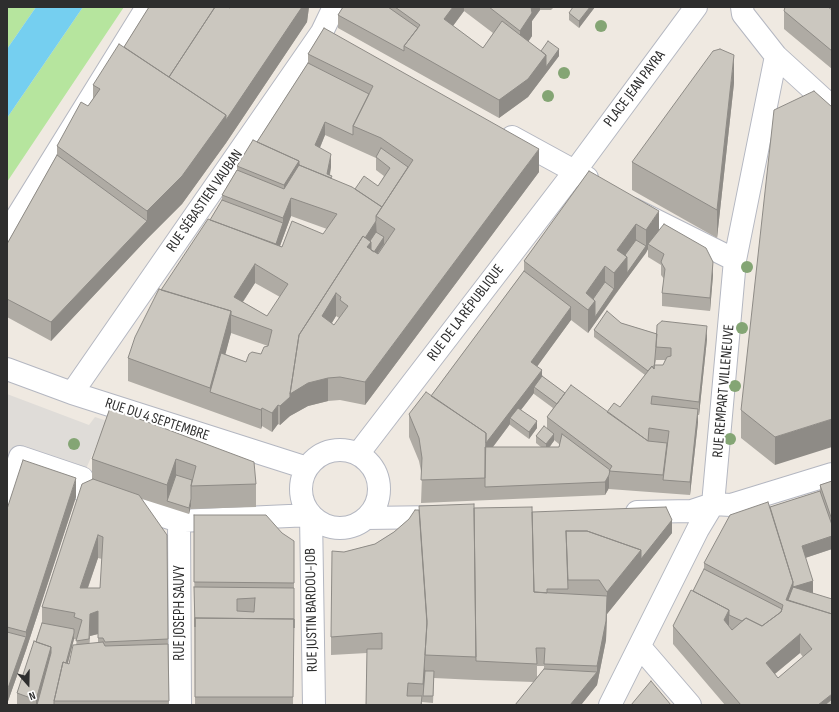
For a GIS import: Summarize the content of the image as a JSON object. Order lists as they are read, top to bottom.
{
  "streets": {
    "street": [
      "PLACE JEAN PAYRA",
      "RUE SÉBASTIEN VAUBAN",
      "RUE DE LA RÉPUBLIQUE",
      "RUE REMPART VILLENEUVE",
      "RUE DU 4 SEPTEMBRE",
      "RUE JUSTIN BARDOU-JOB",
      "RUE JOSEPH SAUVY"
    ]
  },
  "crossings": [
    ["PLACE JEAN PAYRA", "RUE DE LA RÉPUBLIQUE"],
    ["RUE SÉBASTIEN VAUBAN", "RUE DU 4 SEPTEMBRE"],
    ["RUE DE LA RÉPUBLIQUE", "RUE DU 4 SEPTEMBRE"],
    ["RUE DE LA RÉPUBLIQUE", "RUE JUSTIN BARDOU-JOB"],
    ["RUE DU 4 SEPTEMBRE", "RUE JUSTIN BARDOU-JOB"]
  ],
  "north": "bottom"
}
